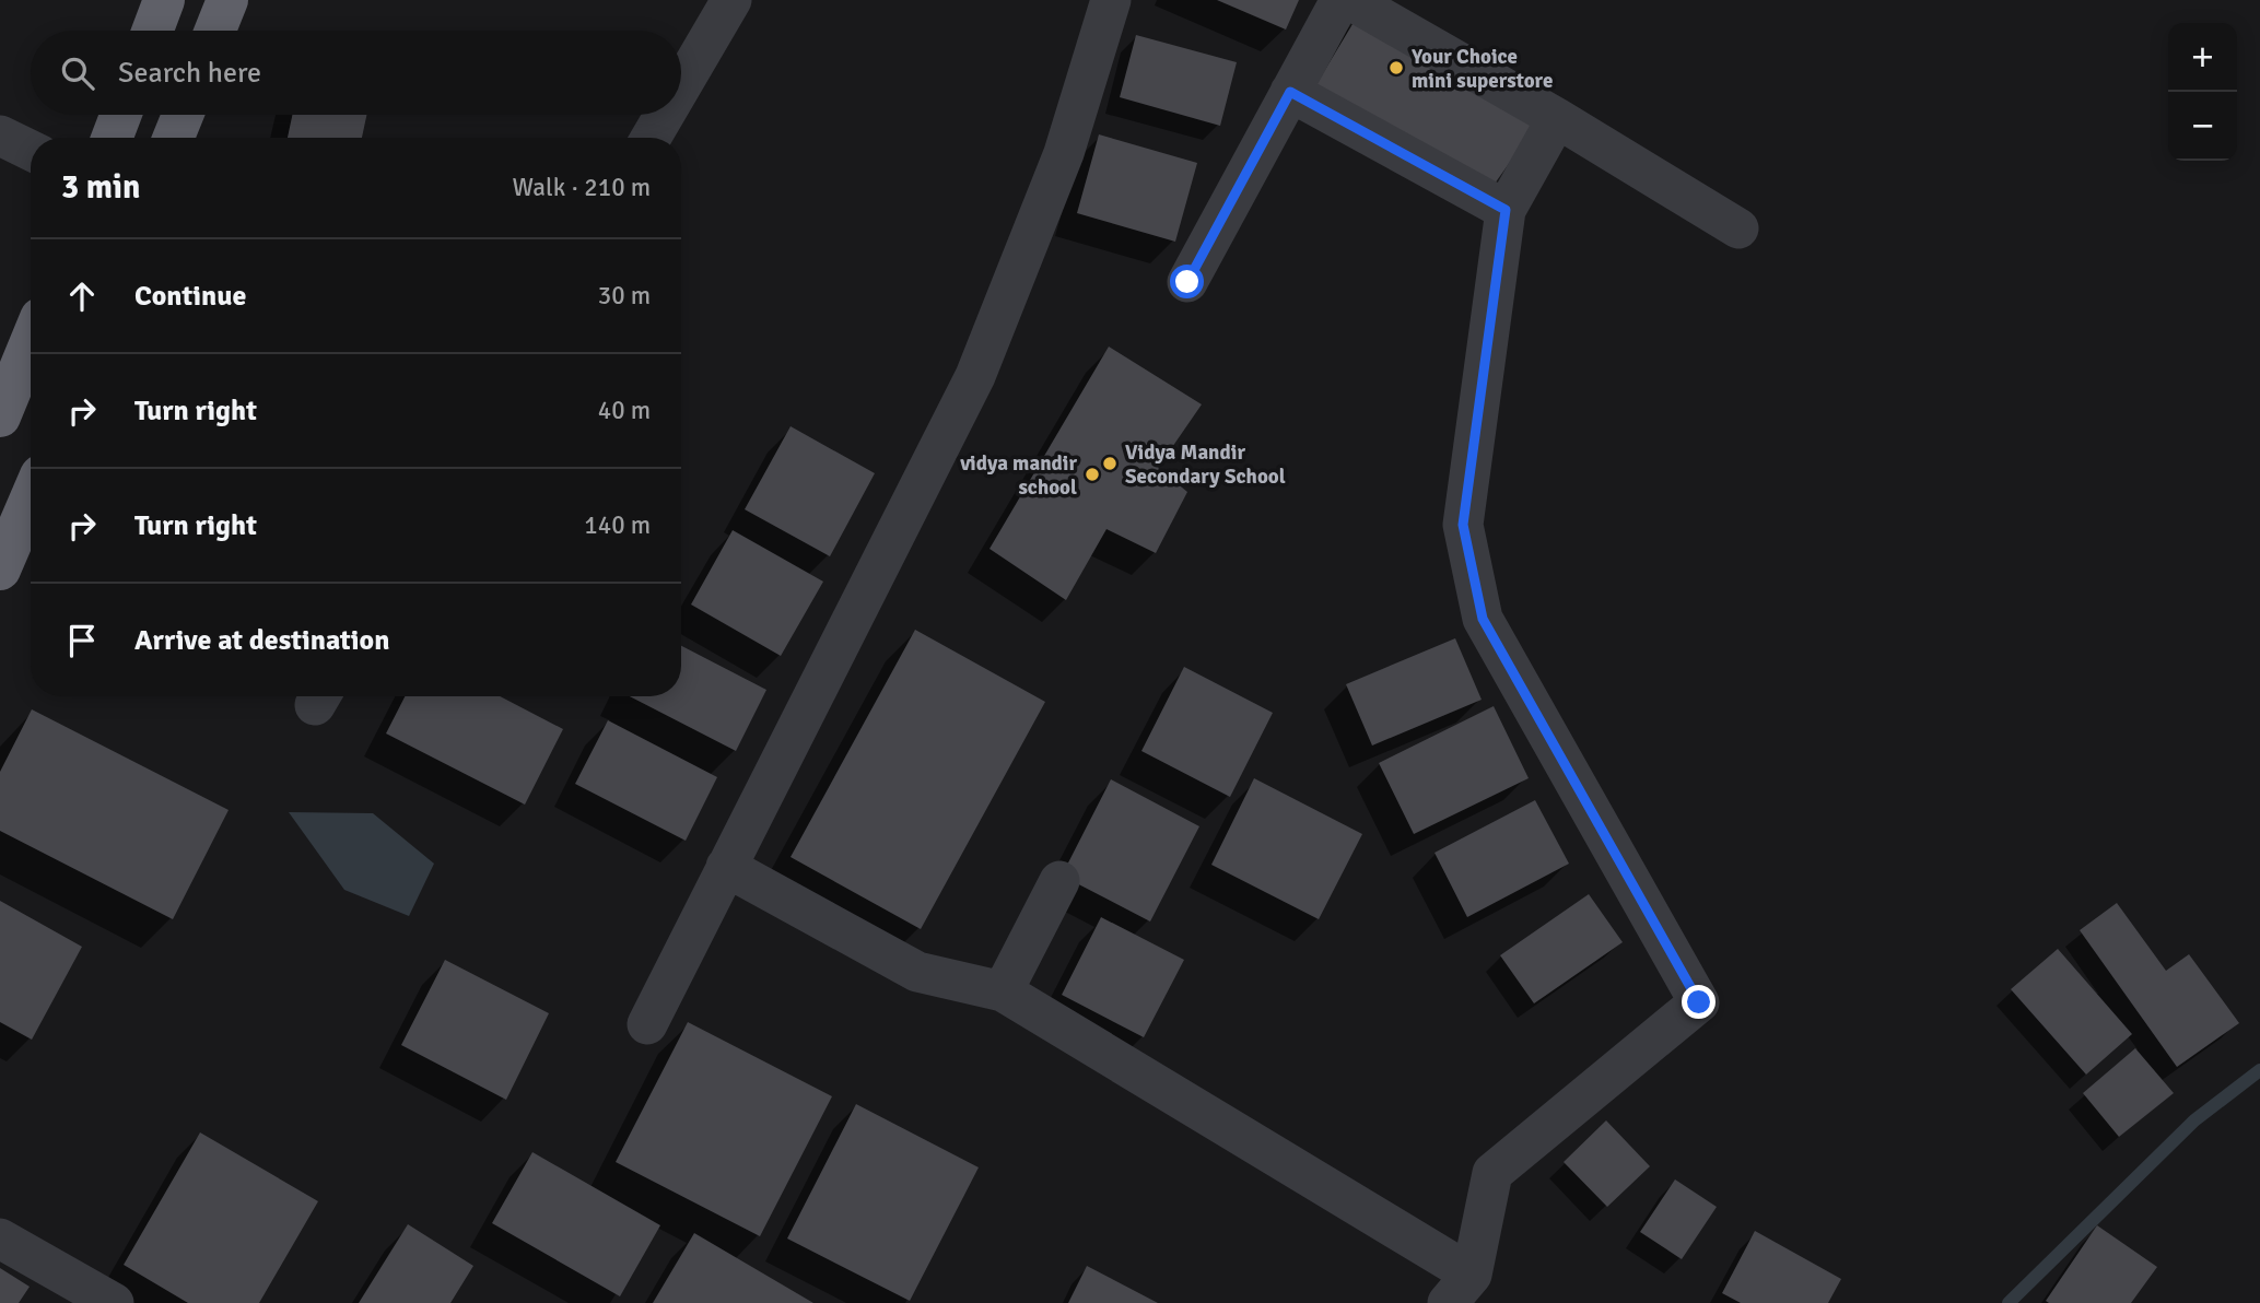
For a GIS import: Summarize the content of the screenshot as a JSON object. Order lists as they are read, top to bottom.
{
  "places": ["Your Choice mini superstore", "Vidya Mandir Secondary School", "vidya mandir school"],
  "page": {
    "map_buttons": ["+", "−"],
    "search": "Search here",
    "heading": ["3 min", "Walk · 210 m"],
    "list": [
      ["Continue", "30 m"],
      ["Turn right", "40 m"],
      ["Turn right", "140 m"],
      "Arrive at destination"
    ]
  }
}
